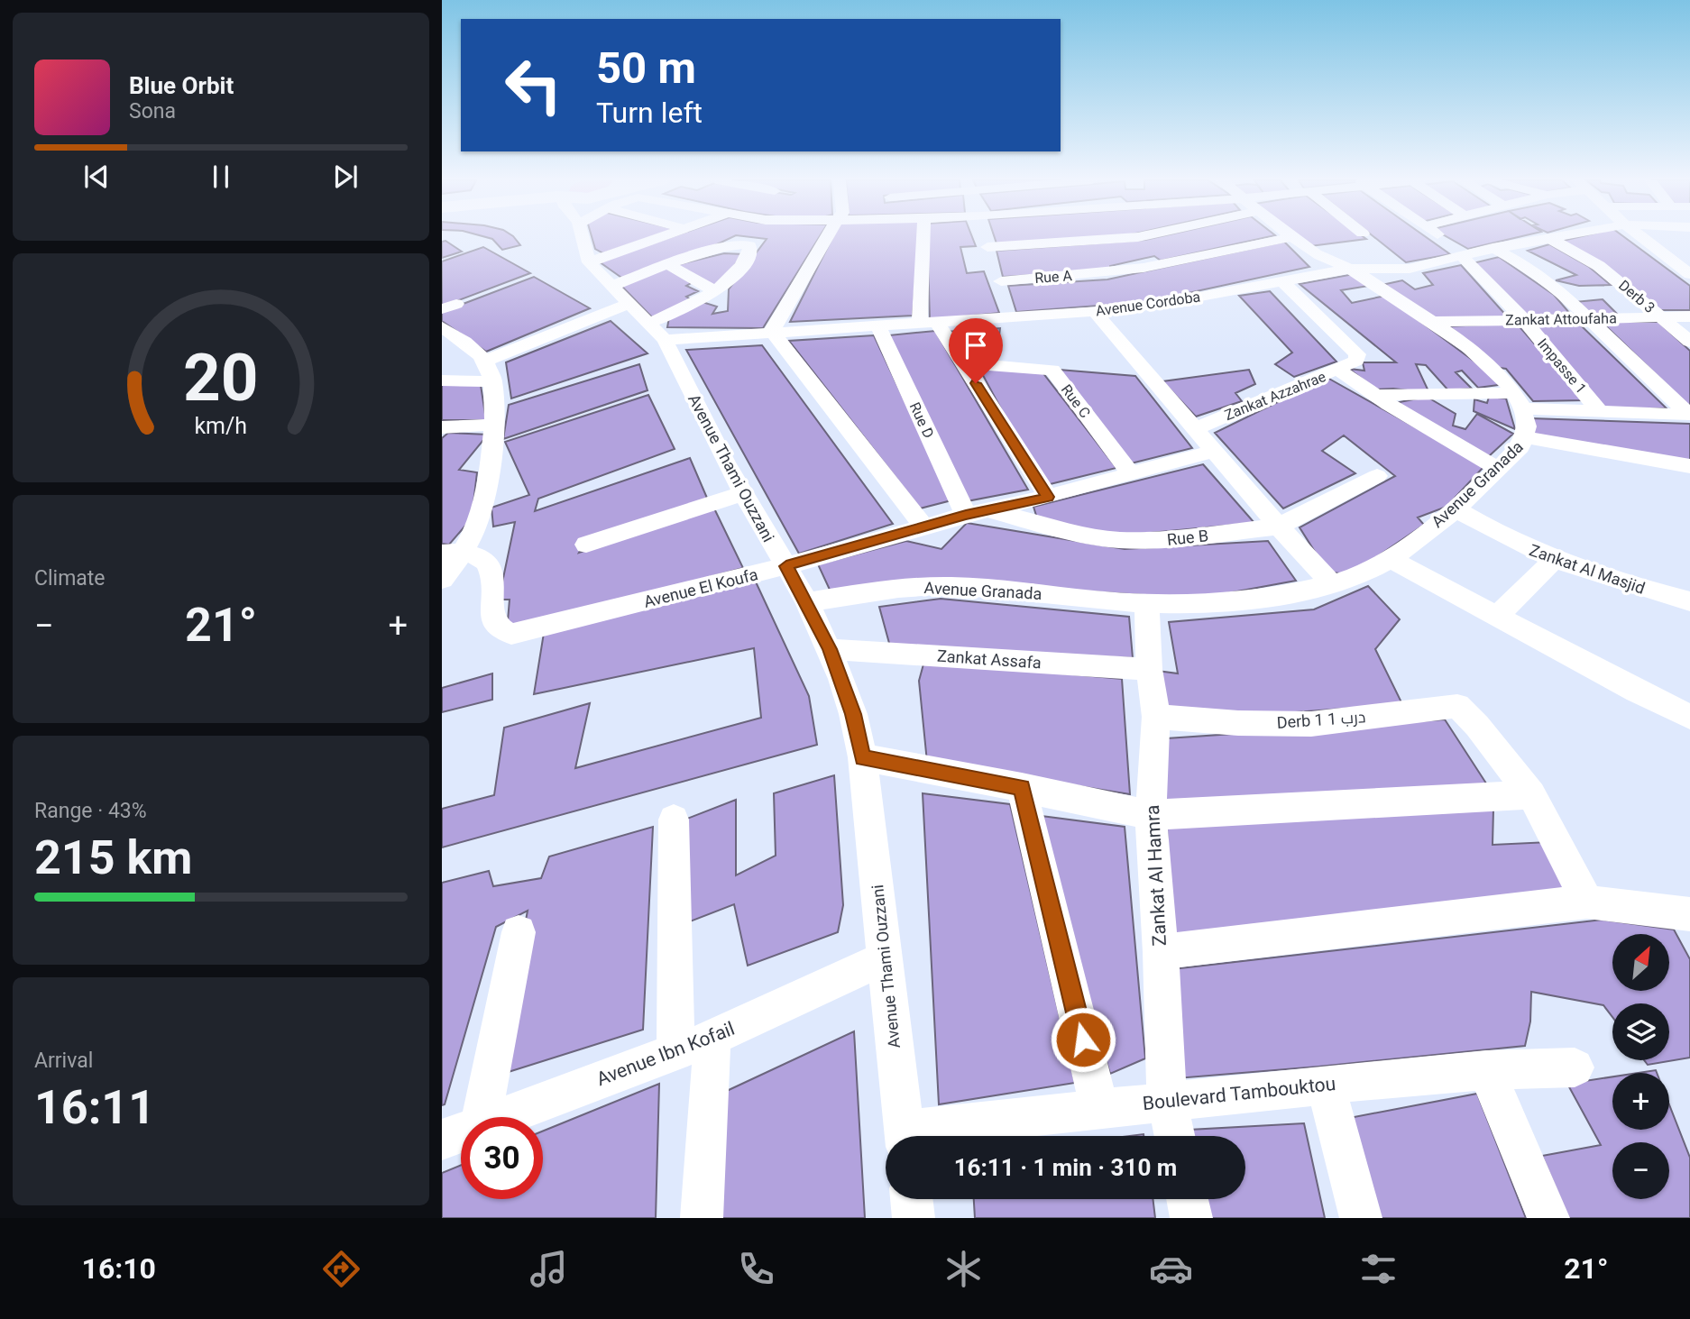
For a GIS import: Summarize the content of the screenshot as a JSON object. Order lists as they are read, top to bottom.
{
  "streets": {
    "street": [
      "Rue A",
      "Derb 3",
      "Avenue Cordoba",
      "Zankat Attoufaha",
      "Impasse 1",
      "Zankat Azzahrae",
      "Rue C",
      "Rue D",
      "Avenue Thami Ouzzani",
      "Avenue Granada",
      "Rue B",
      "Zankat Al Masjid",
      "Avenue El Koufa",
      "Zankat Assafa",
      "Derb 1 درب 1",
      "Zankat Al Hamra",
      "Avenue Ibn Kofail",
      "Boulevard Tambouktou"
    ]
  },
  "crossings": [
    ["Rue A", "Avenue Cordoba"],
    ["Derb 3", "Avenue Cordoba"],
    ["Derb 3", "Zankat Attoufaha"],
    ["Avenue Cordoba", "Impasse 1"],
    ["Avenue Cordoba", "Rue D"],
    ["Avenue Cordoba", "Avenue Thami Ouzzani"],
    ["Zankat Attoufaha", "Impasse 1"],
    ["Rue C", "Avenue El Koufa"],
    ["Rue D", "Avenue El Koufa"],
    ["Avenue Thami Ouzzani", "Avenue Granada"],
    ["Avenue Thami Ouzzani", "Avenue El Koufa"],
    ["Avenue Thami Ouzzani", "Zankat Assafa"],
    ["Avenue Thami Ouzzani", "Avenue Ibn Kofail"],
    ["Avenue Granada", "Zankat Al Masjid"],
    ["Avenue Granada", "Zankat Al Hamra"],
    ["Rue B", "Avenue El Koufa"],
    ["Zankat Assafa", "Zankat Al Hamra"],
    ["Derb 1 درب 1", "Zankat Al Hamra"],
    ["Zankat Al Hamra", "Boulevard Tambouktou"]
  ],
  "north": "top right",
  "page": {
    "turn": ["50 m", "Turn left"],
    "song": ["Blue Orbit", "Sona"],
    "tile": [
      "Climate",
      ["Range · 43%", "215 km"],
      ["Arrival", "16:11"]
    ],
    "heat": ["−", "21°", "+"],
    "map_buttons": ["+", "−"],
    "limit": "30",
    "trip": "16:11 · 1 min · 310 m",
    "tabs": ["16:10", "21°"],
    "gauge": ["20", "km/h"]
  }
}
